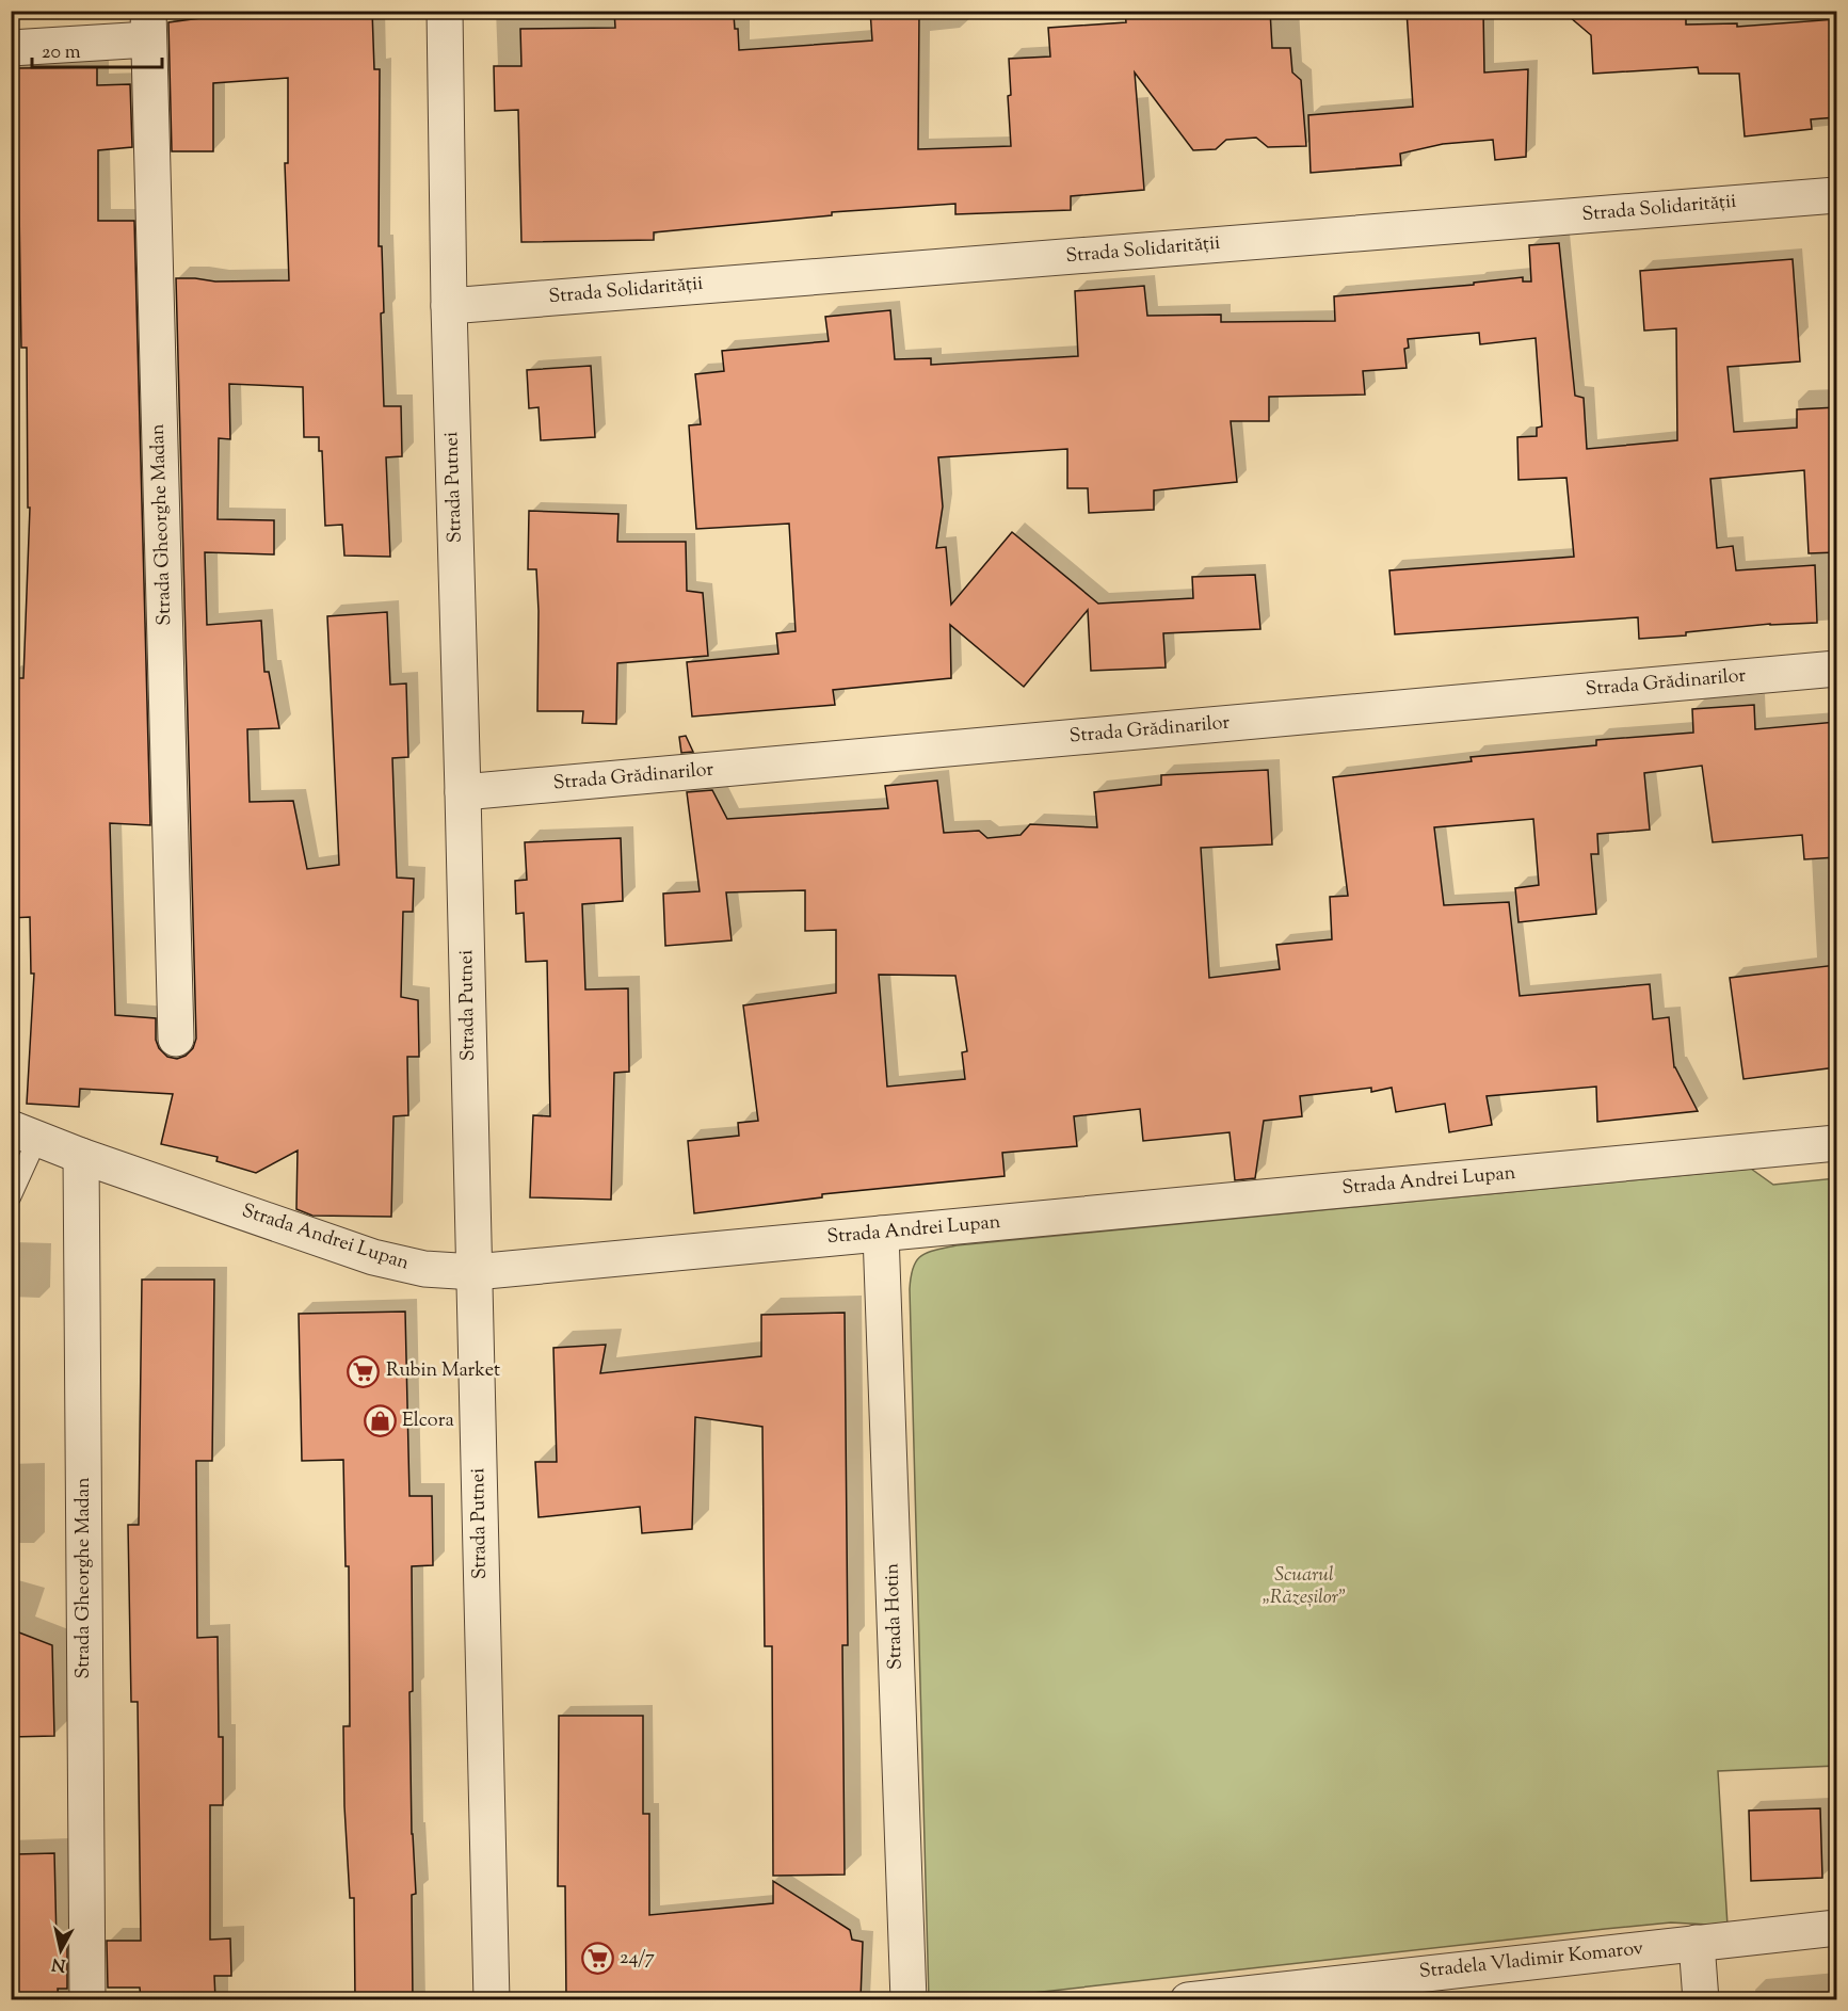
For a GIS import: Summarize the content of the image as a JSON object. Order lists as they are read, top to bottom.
{
  "streets": {
    "street": [
      "Strada Solidarității",
      "Strada Putnei",
      "Strada Gheorghe Madan",
      "Strada Grădinarilor",
      "Strada Andrei Lupan",
      "Strada Hotin",
      "Stradela Vladimir Komarov"
    ]
  },
  "crossings": [
    ["Strada Solidarității", "Strada Putnei"],
    ["Strada Putnei", "Strada Grădinarilor"],
    ["Strada Putnei", "Strada Andrei Lupan"],
    ["Strada Gheorghe Madan", "Strada Andrei Lupan"],
    ["Strada Andrei Lupan", "Strada Hotin"]
  ],
  "parks": ["Scuarul „Răzeșilor”"],
  "places": {
    "supermarket": ["Rubin Market", "24/7"],
    "shop": ["Elcora"]
  },
  "scale_bar": "20 m",
  "north": "bottom"
}
